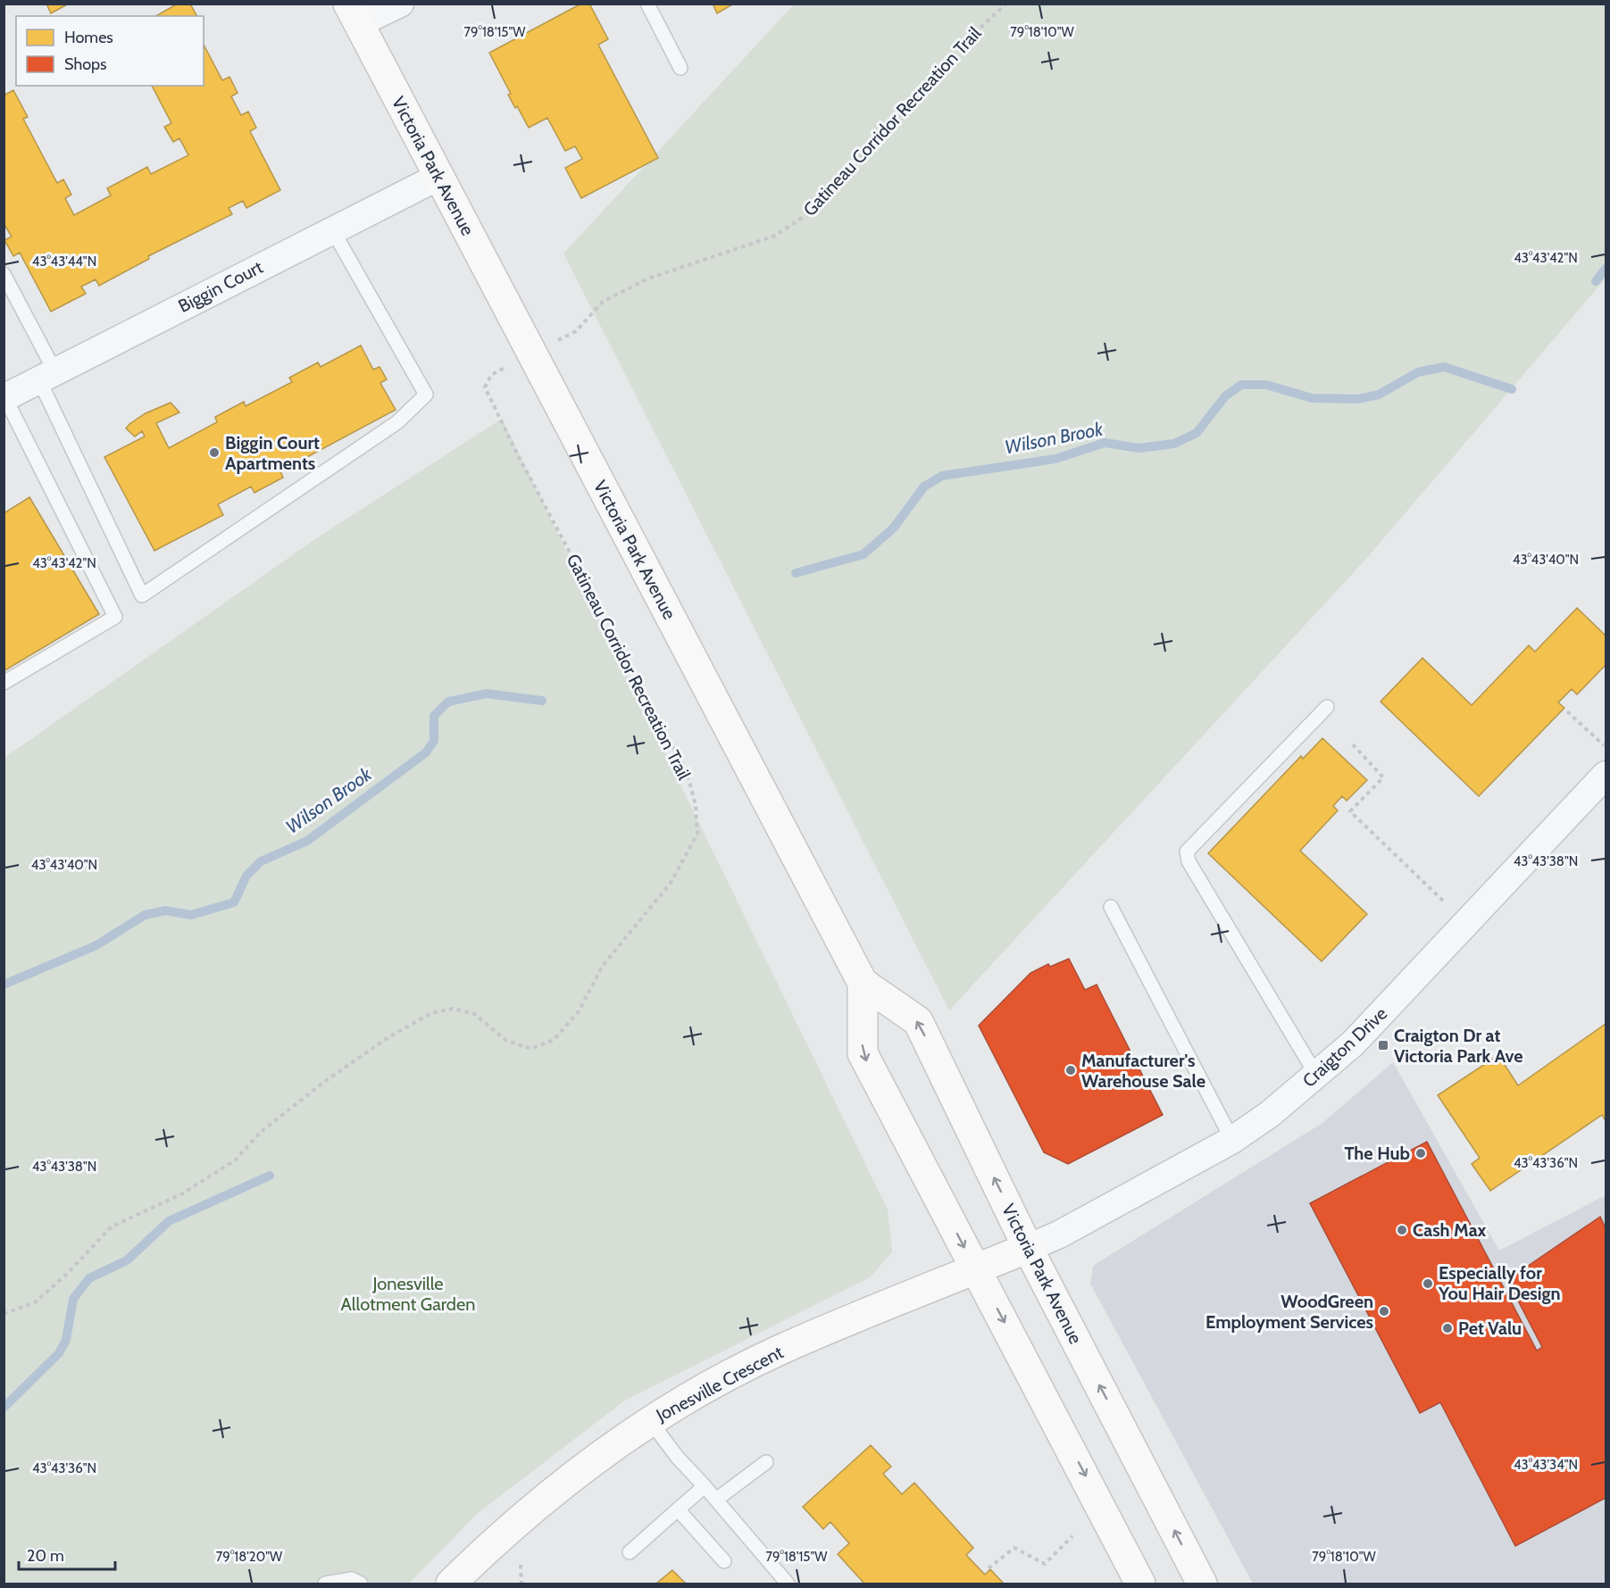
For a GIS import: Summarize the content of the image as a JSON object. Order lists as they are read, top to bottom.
{
  "streets": {
    "main road": ["Victoria Park Avenue", "Jonesville Crescent"],
    "street": ["Biggin Court", "Craigton Drive"],
    "path": ["Gatineau Corridor Recreation Trail"]
  },
  "crossings": [
    ["Victoria Park Avenue", "Biggin Court"],
    ["Victoria Park Avenue", "Craigton Drive"],
    ["Victoria Park Avenue", "Jonesville Crescent"],
    ["Craigton Drive", "Jonesville Crescent"]
  ],
  "water": ["Wilson Brook"],
  "parks": ["Jonesville Allotment Garden"],
  "places": {
    "other": [
      "Biggin Court Apartments",
      "Manufacturer's Warehouse Sale",
      "The Hub",
      "Cash Max",
      "Especially for You Hair Design",
      "WoodGreen Employment Services",
      "Pet Valu"
    ],
    "transit": ["Craigton Dr at Victoria Park Ave"]
  },
  "legend": ["Homes", "Shops"],
  "scale_bar": "20 m",
  "coordinates": [
    "79°18'15\"W",
    "79°18'10\"W",
    "43°43'42\"N",
    "43°43'44\"N",
    "43°43'40\"N",
    "43°43'38\"N",
    "43°43'36\"N",
    "43°43'34\"N",
    "79°18'20\"W"
  ]
}
